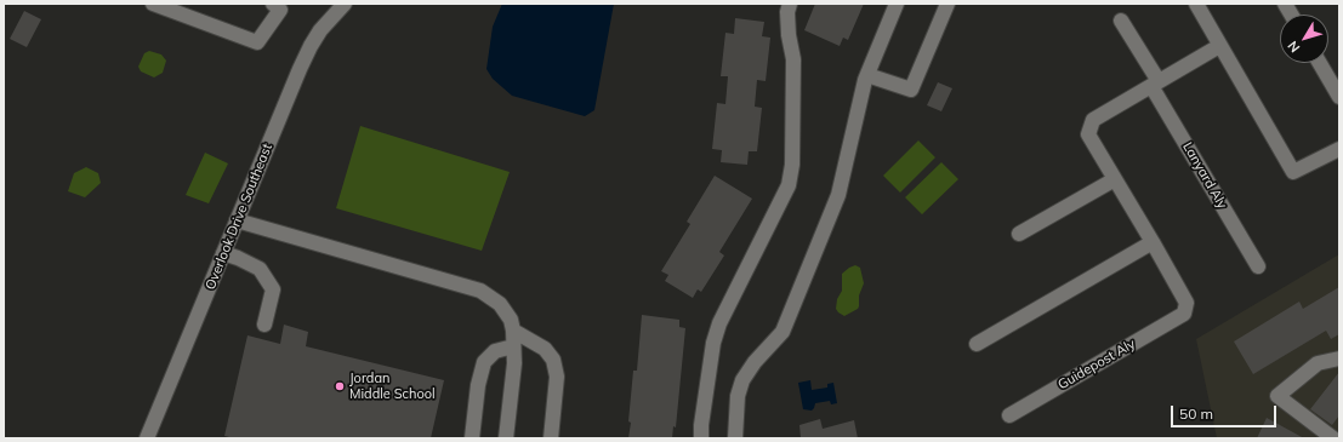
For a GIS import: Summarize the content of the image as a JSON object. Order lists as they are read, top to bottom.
{
  "streets": {
    "street": ["Lanyard Aly", "Overlook Drive Southeast", "Guidepost Aly"]
  },
  "places": ["Jordan Middle School"],
  "scale_bar": "50 m",
  "north": "bottom left"
}
